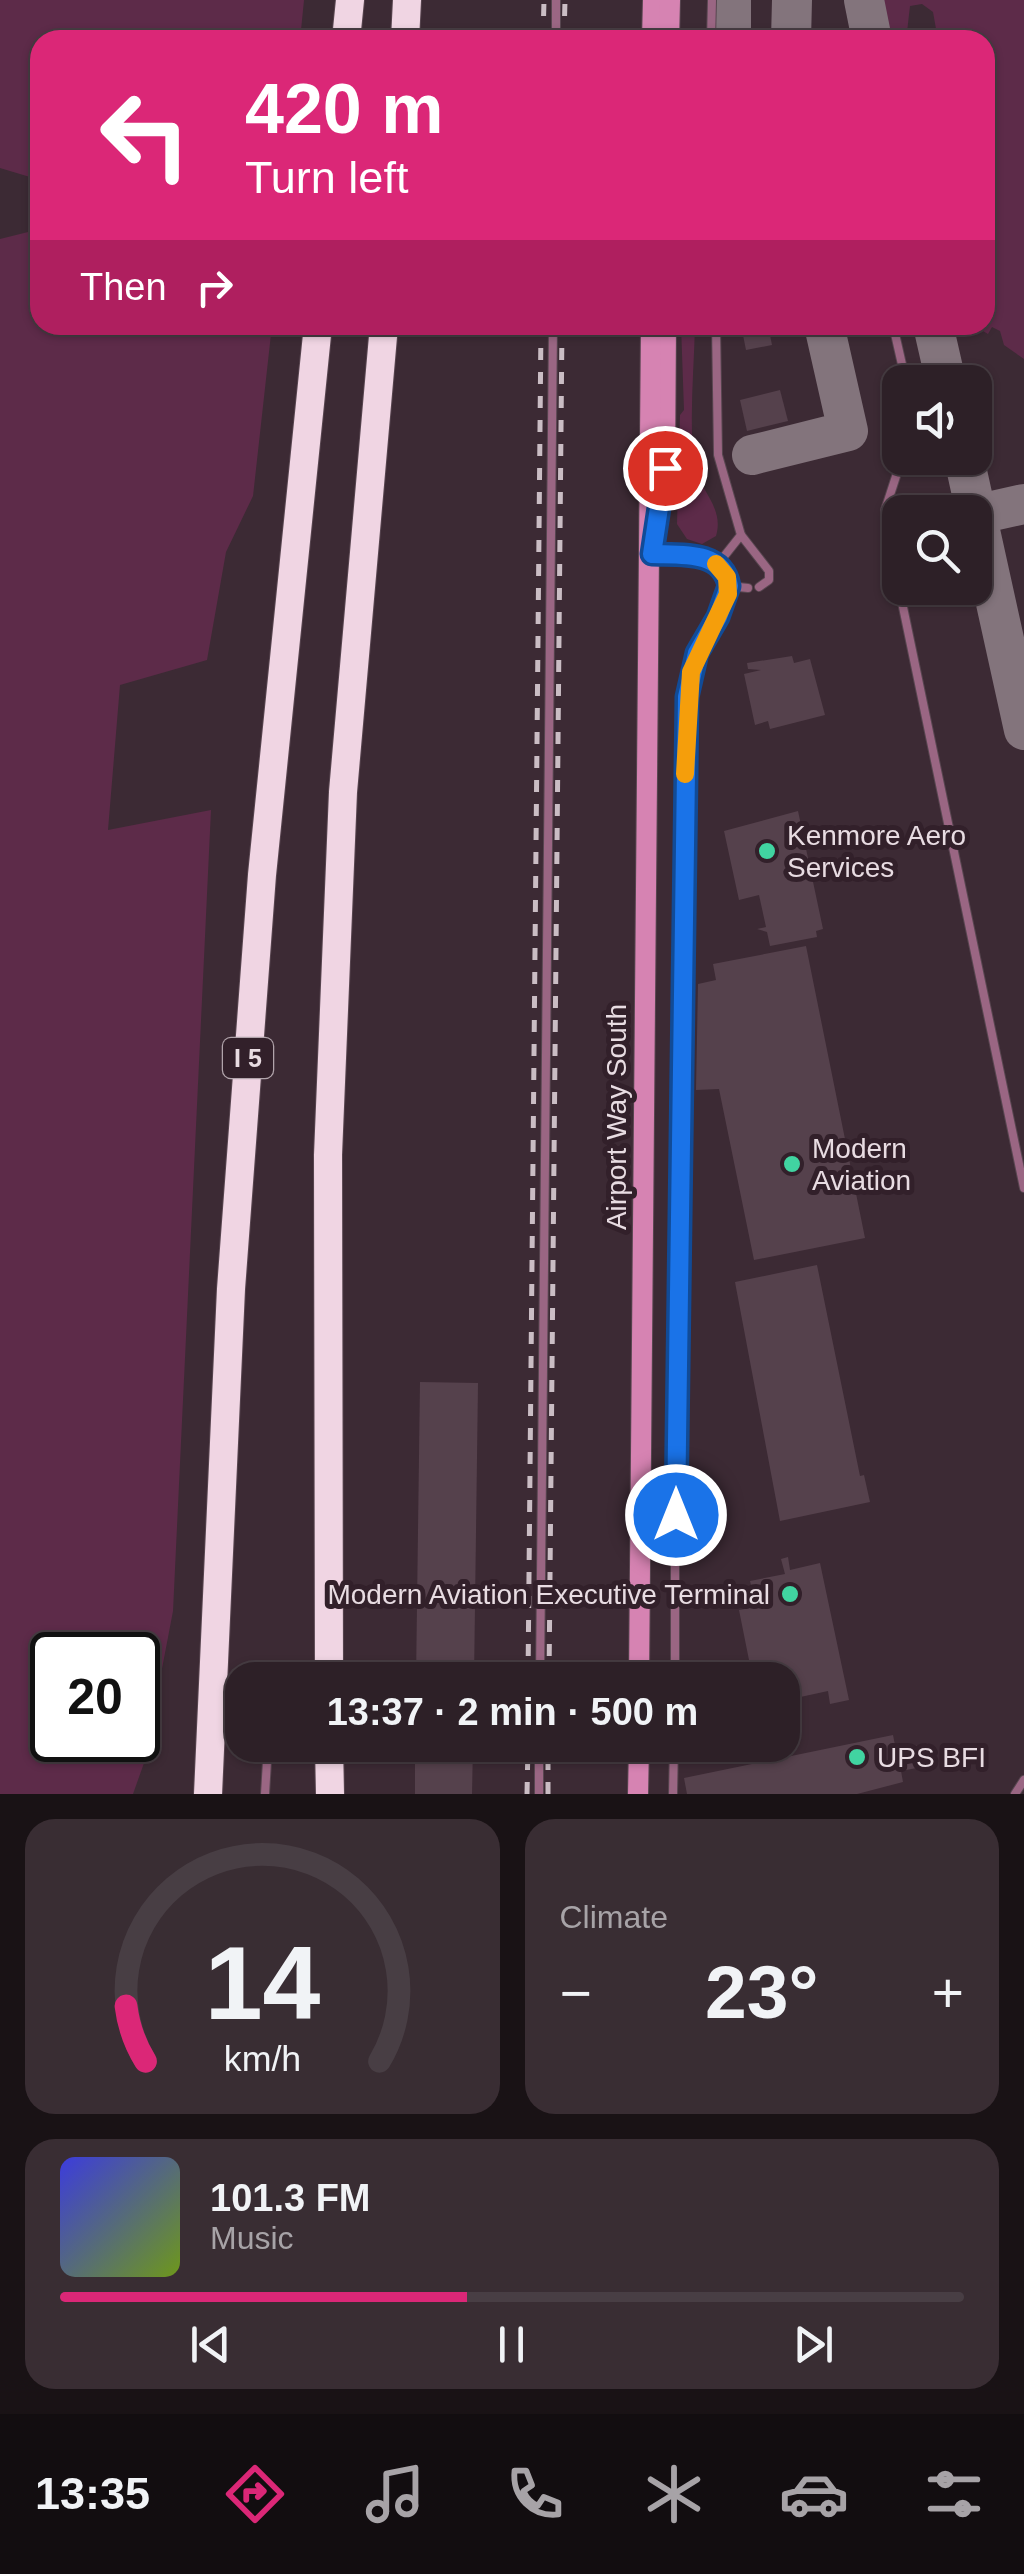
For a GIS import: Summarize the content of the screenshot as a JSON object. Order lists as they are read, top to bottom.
{
  "streets": {
    "highway": ["I 5"],
    "main road": ["Airport Way South"]
  },
  "places": [
    "Kenmore Aero Services",
    "Modern Aviation",
    "Modern Aviation Executive Terminal",
    "UPS BFI"
  ],
  "page": {
    "turn": ["420 m", "Turn left"],
    "then": "Then",
    "limit": "20",
    "trip": "13:37 · 2 min · 500 m",
    "tile": "Climate",
    "heat": ["−", "23°", "+"],
    "song": ["101.3 FM", "Music"],
    "tabs": "13:35",
    "gauge": ["14", "km/h"]
  }
}
